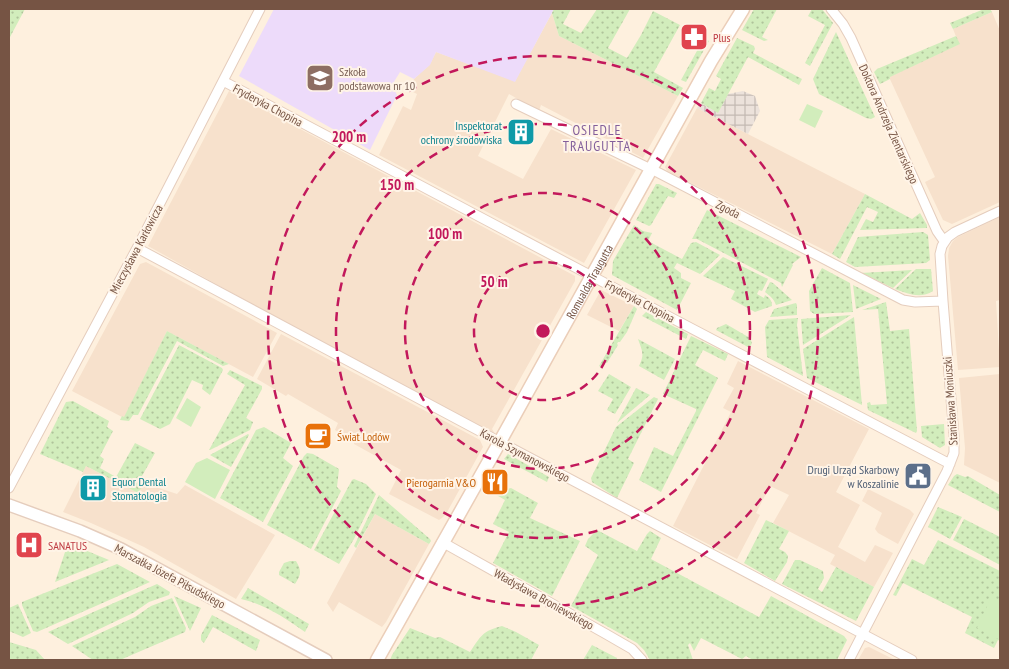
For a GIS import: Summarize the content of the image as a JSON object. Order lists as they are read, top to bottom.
{
  "streets": {
    "main road": ["Romualda Traugutta"],
    "street": [
      "Fryderyka Chopina",
      "Doktora Andrzeja Zientarskiego",
      "Zgoda",
      "Mieczysława Karłowicza",
      "Stanisława Moniuszki",
      "Karola Szymanowskiego",
      "Marszałka Józefa Piłsudskiego",
      "Władysława Broniewskiego"
    ]
  },
  "crossings": [
    ["Fryderyka Chopina", "Mieczysława Karłowicza"],
    ["Fryderyka Chopina", "Romualda Traugutta"],
    ["Fryderyka Chopina", "Stanisława Moniuszki"],
    ["Doktora Andrzeja Zientarskiego", "Stanisława Moniuszki"],
    ["Zgoda", "Romualda Traugutta"],
    ["Zgoda", "Stanisława Moniuszki"],
    ["Mieczysława Karłowicza", "Karola Szymanowskiego"],
    ["Romualda Traugutta", "Karola Szymanowskiego"],
    ["Romualda Traugutta", "Władysława Broniewskiego"],
    ["Stanisława Moniuszki", "Karola Szymanowskiego"]
  ],
  "districts": ["OSIEDLE TRAUGUTTA"],
  "places": {
    "pharmacy": ["Plus"],
    "school or university": ["Szkoła podstawowa nr 10"],
    "building": ["Inspektorat ochrony środowiska", "Equor Dental Stomatologia"],
    "cafe": ["Świat Lodów"],
    "public building": ["Drugi Urząd Skarbowy w Koszalinie"],
    "restaurant": ["Pierogarnia V&O"],
    "hospital": ["SANATUS"]
  },
  "rings": [
    "200 m",
    "150 m",
    "100 m",
    "50 m"
  ]
}
